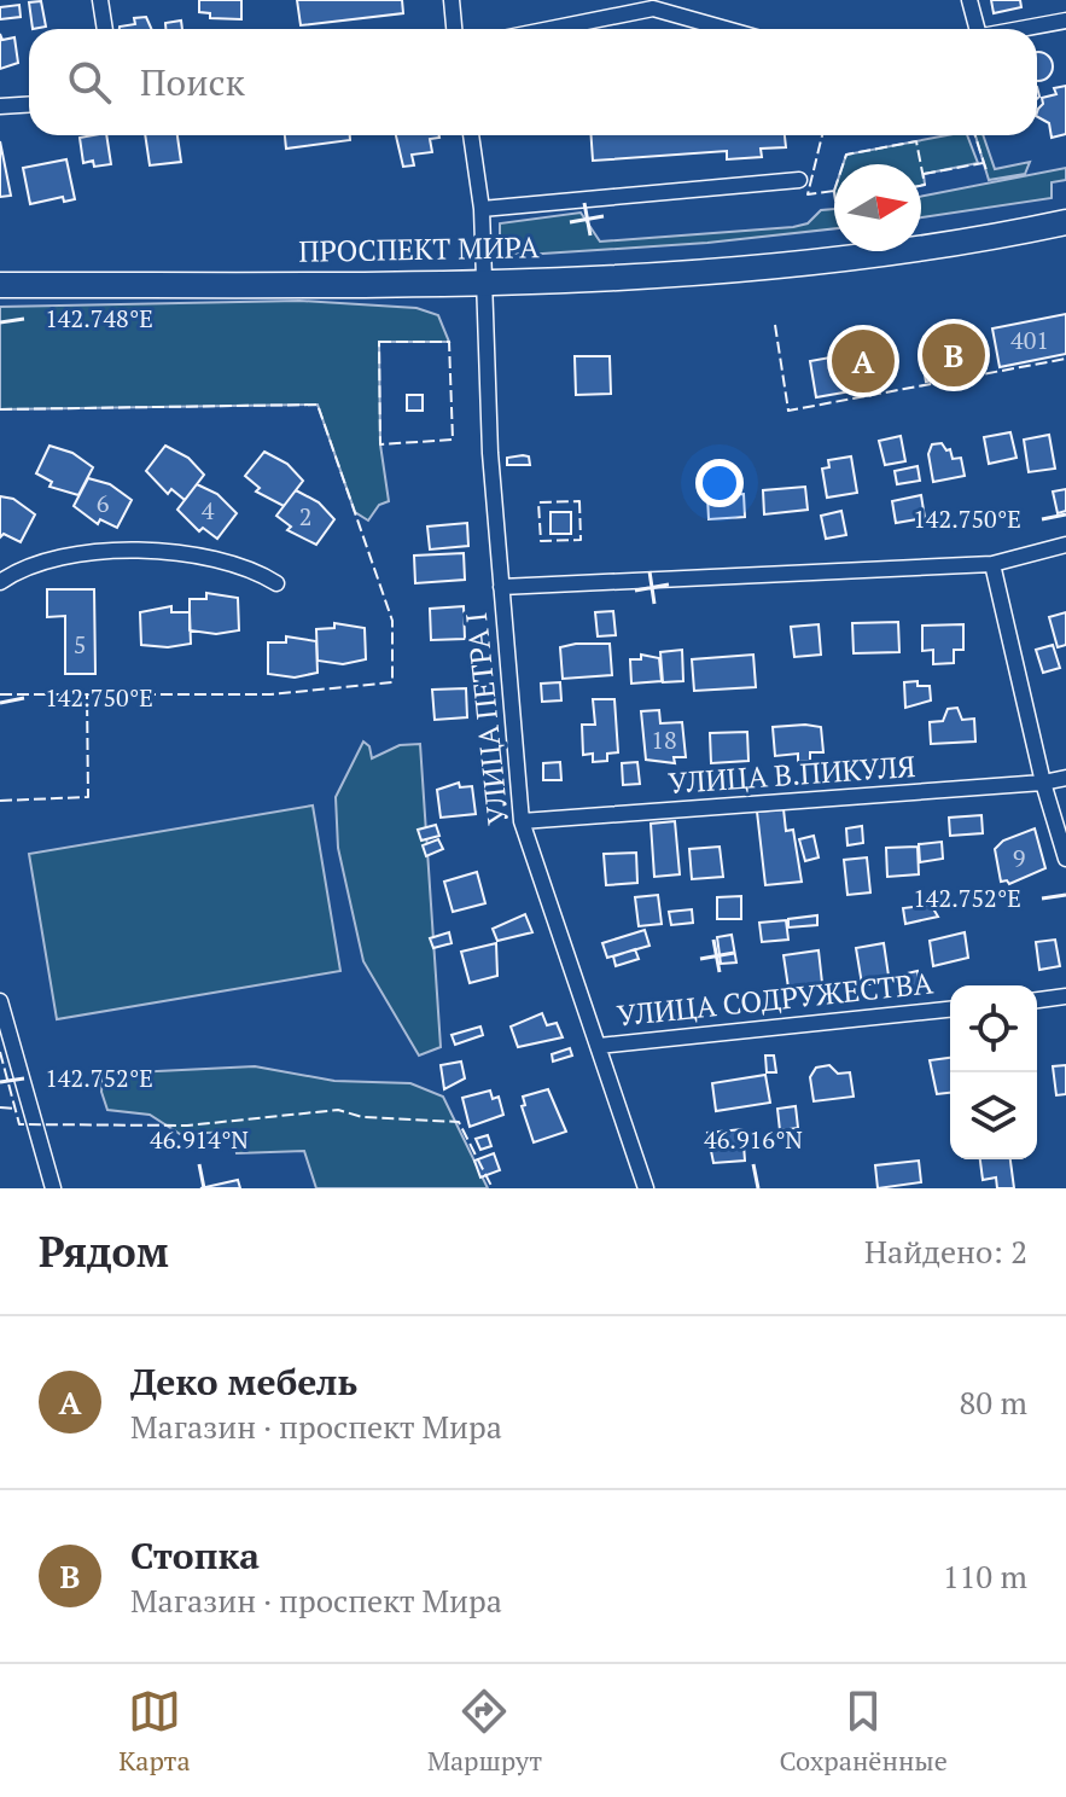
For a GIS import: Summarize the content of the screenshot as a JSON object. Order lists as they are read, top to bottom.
{
  "streets": {
    "main road": ["ПРОСПЕКТ МИРА"],
    "street": ["УЛИЦА ПЕТРА I", "УЛИЦА В.ПИКУЛЯ", "УЛИЦА СОДРУЖЕСТВА"]
  },
  "crossings": [
    ["ПРОСПЕКТ МИРА", "УЛИЦА ПЕТРА I"],
    ["УЛИЦА ПЕТРА I", "УЛИЦА В.ПИКУЛЯ"],
    ["УЛИЦА ПЕТРА I", "УЛИЦА СОДРУЖЕСТВА"]
  ],
  "house_numbers": [
    "401",
    "6",
    "4",
    "2",
    "5",
    "18",
    "9"
  ],
  "north": "right",
  "page": {
    "search": "Поиск",
    "pins": ["B", "A"],
    "heading": ["Рядом", "Найдено: 2"],
    "list": [
      {
        "mark": "A",
        "name": "Деко мебель",
        "note": "Магазин · проспект Мира",
        "value": "80 m"
      },
      {
        "mark": "B",
        "name": "Стопка",
        "note": "Магазин · проспект Мира",
        "value": "110 m"
      }
    ],
    "nav": ["Карта", "Маршрут", "Сохранённые"]
  },
  "coordinates": [
    "142.748°E",
    "142.750°E",
    "142.752°E",
    "46.914°N",
    "46.916°N"
  ]
}
